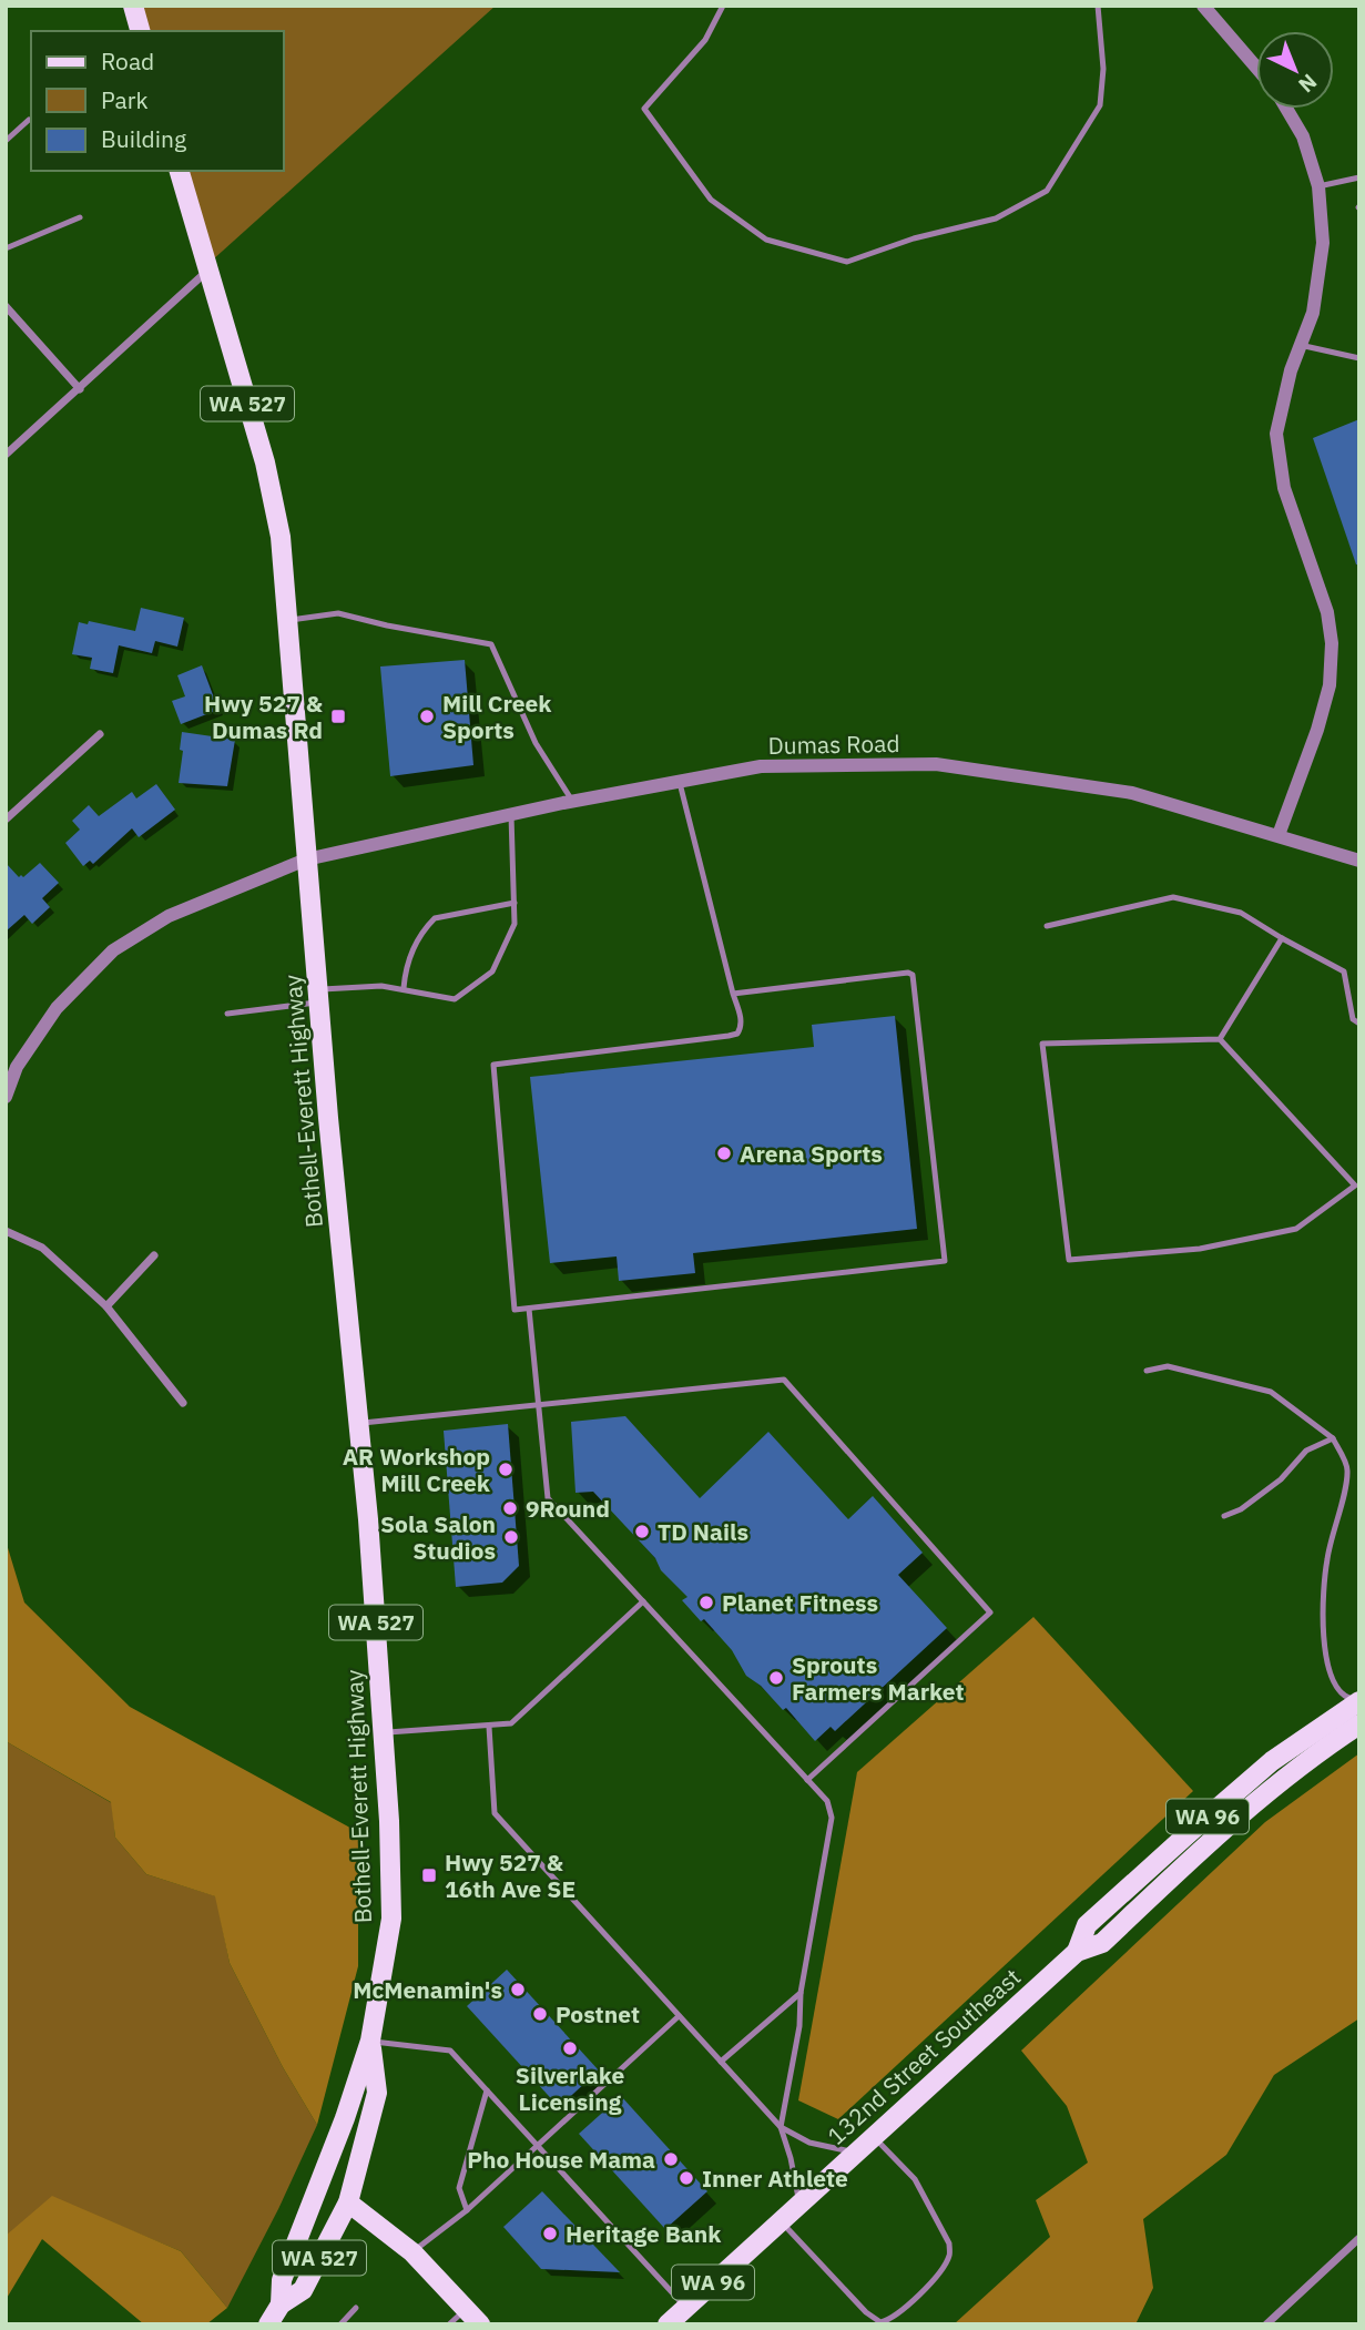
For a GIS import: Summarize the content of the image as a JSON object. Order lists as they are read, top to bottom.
{
  "streets": {
    "main road": [
      "WA 527",
      "Bothell-Everett Highway",
      "WA 96",
      "132nd Street Southeast"
    ],
    "street": ["Dumas Road"]
  },
  "crossings": [
    ["Dumas Road", "Bothell-Everett Highway"]
  ],
  "places": {
    "transit": ["Hwy 527 & Dumas Rd", "Hwy 527 & 16th Ave SE"],
    "other": [
      "Mill Creek Sports",
      "Arena Sports",
      "AR Workshop Mill Creek",
      "9Round",
      "TD Nails",
      "Sola Salon Studios",
      "Planet Fitness",
      "Sprouts Farmers Market",
      "McMenamin's",
      "Postnet",
      "Silverlake Licensing",
      "Pho House Mama",
      "Inner Athlete",
      "Heritage Bank"
    ]
  },
  "legend": ["Road", "Park", "Building"],
  "north": "bottom right"
}
